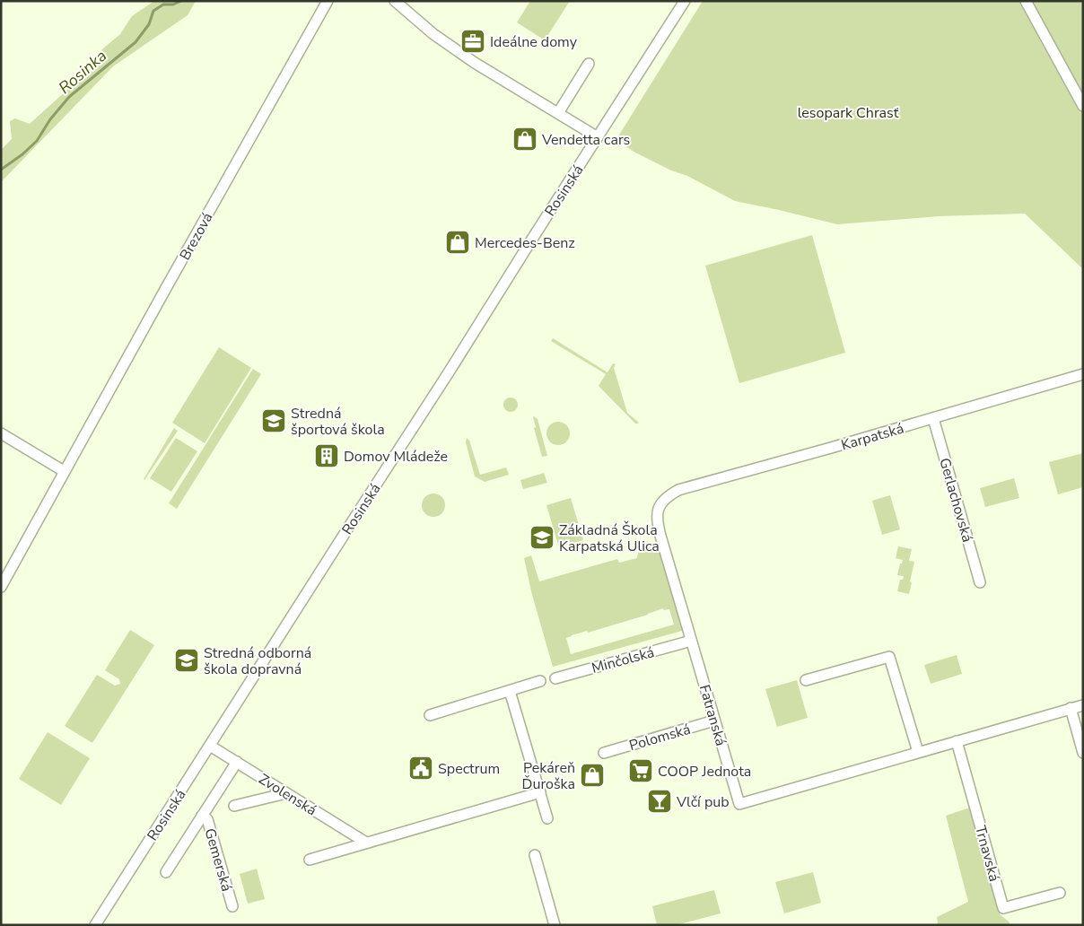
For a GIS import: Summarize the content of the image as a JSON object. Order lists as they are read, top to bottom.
{
  "streets": {
    "street": [
      "Rosinská",
      "Brezová",
      "Karpatská",
      "Gerlachovská",
      "Minčolská",
      "Fatranská",
      "Polomská",
      "Zvolenská",
      "Trnavská",
      "Gemerská"
    ]
  },
  "crossings": [
    ["Rosinská", "Zvolenská"],
    ["Karpatská", "Gerlachovská"],
    ["Karpatská", "Fatranská"],
    ["Minčolská", "Fatranská"],
    ["Fatranská", "Polomská"],
    ["Fatranská", "Trnavská"],
    ["Zvolenská", "Gemerská"]
  ],
  "water": ["Rosinka"],
  "parks": ["lesopark Chrasť"],
  "places": {
    "office": ["Ideálne domy"],
    "shop": ["Vendetta cars", "Mercedes-Benz", "Pekáreň Ďuroška"],
    "school or university": ["Stredná športová škola", "Základná Škola Karpatská Ulica", "Stredná odborná škola dopravná"],
    "building": ["Domov Mládeže"],
    "public building": ["Spectrum"],
    "supermarket": ["COOP Jednota"],
    "bar": ["Vlčí pub"]
  }
}
